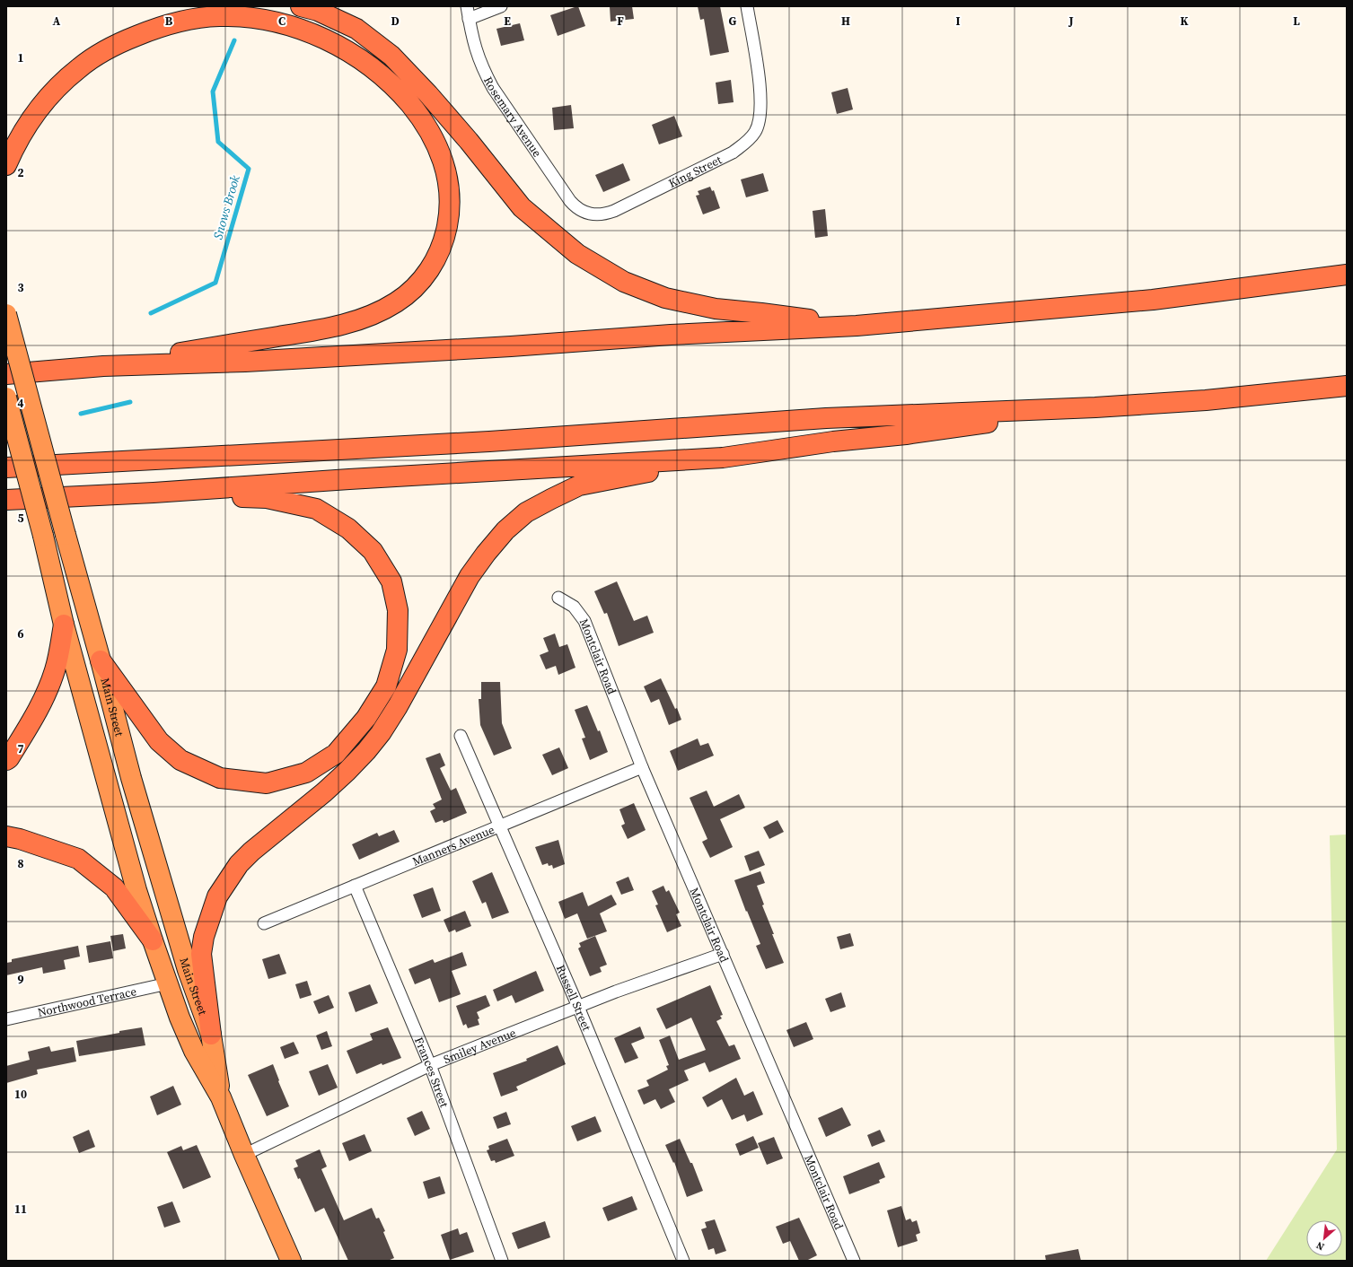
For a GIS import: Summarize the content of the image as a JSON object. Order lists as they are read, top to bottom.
{
  "streets": {
    "highway": ["Main Street"],
    "street": [
      "Rosemary Avenue",
      "King Street",
      "Montclair Road",
      "Manners Avenue",
      "Russell Street",
      "Northwood Terrace",
      "Smiley Avenue",
      "Frances Street"
    ]
  },
  "crossings": [
    ["Rosemary Avenue", "King Street"],
    ["Montclair Road", "Manners Avenue"],
    ["Montclair Road", "Smiley Avenue"],
    ["Main Street", "Northwood Terrace"],
    ["Main Street", "Smiley Avenue"],
    ["Manners Avenue", "Russell Street"],
    ["Manners Avenue", "Frances Street"],
    ["Russell Street", "Smiley Avenue"],
    ["Smiley Avenue", "Frances Street"]
  ],
  "water": ["Snows Brook"],
  "north": "bottom left",
  "grid": {
    "columns": [
      "A",
      "B",
      "C",
      "D",
      "E",
      "F",
      "G",
      "H",
      "I",
      "J",
      "K",
      "L"
    ],
    "rows": [
      "1",
      "2",
      "3",
      "4",
      "5",
      "6",
      "7",
      "8",
      "9",
      "10",
      "11"
    ]
  }
}
